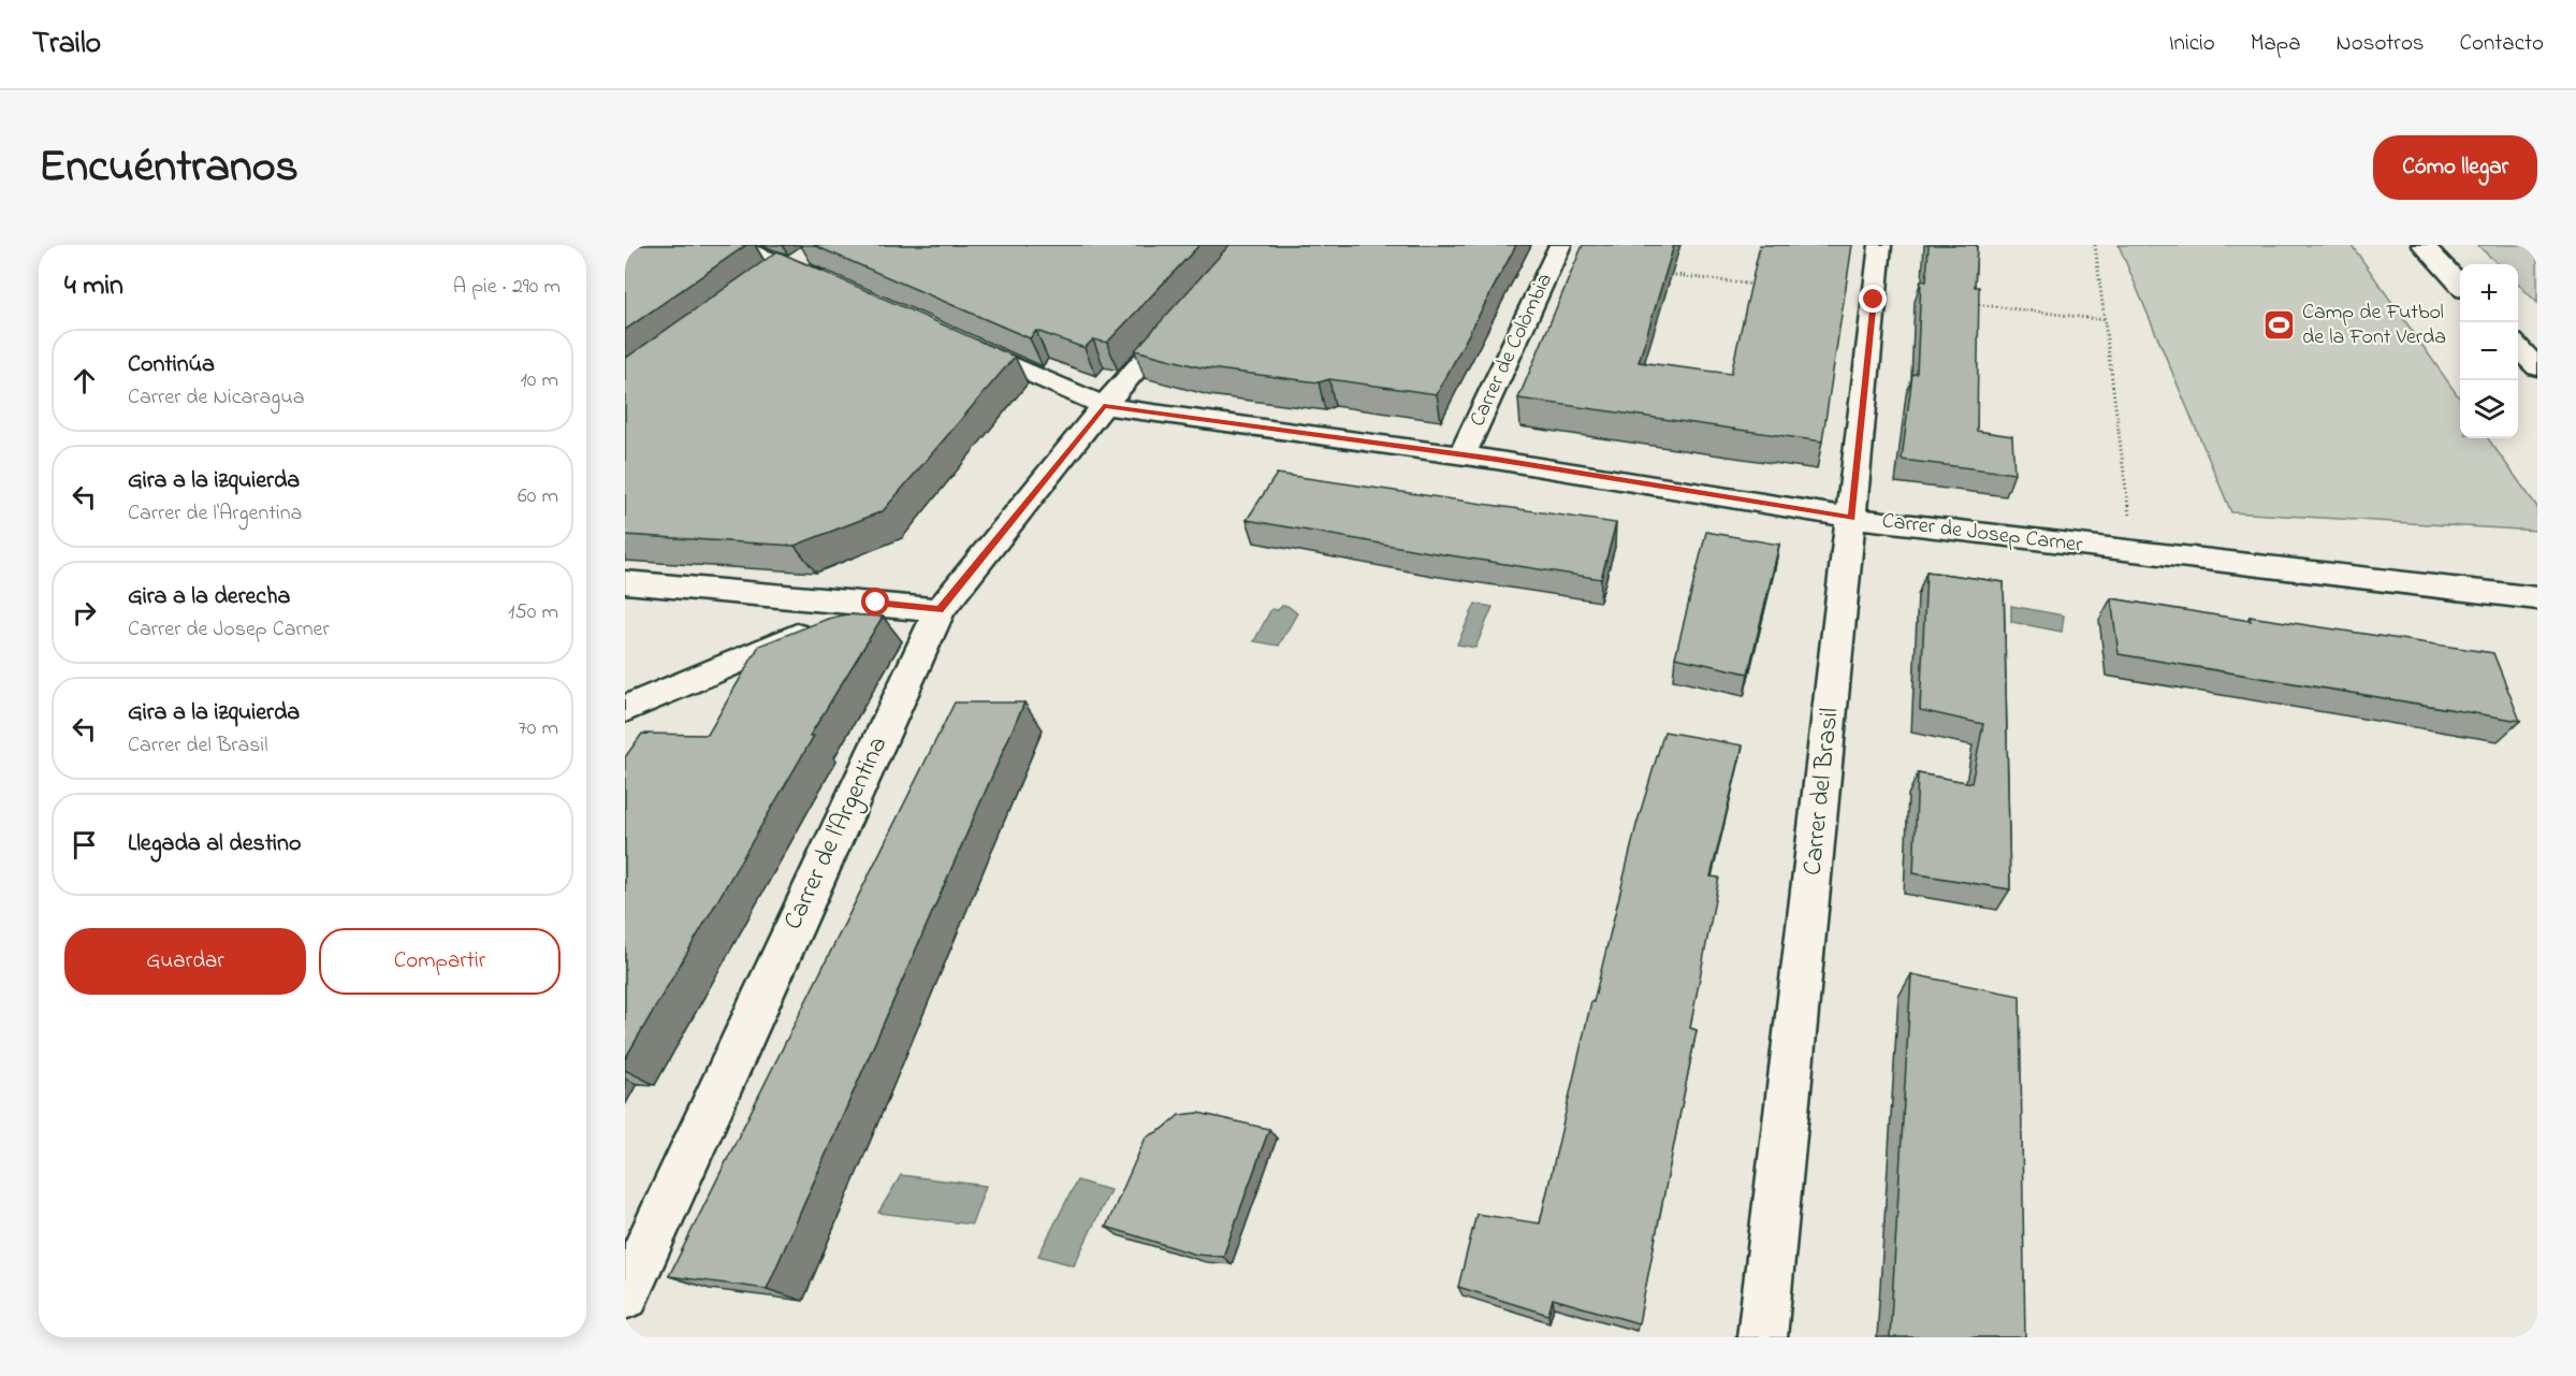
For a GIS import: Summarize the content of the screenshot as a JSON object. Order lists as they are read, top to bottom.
{
  "streets": {
    "street": [
      "Carrer de Colòmbia",
      "Carrer de Josep Carner",
      "Carrer del Brasil",
      "Carrer de l'Argentina"
    ]
  },
  "crossings": [
    ["Carrer de Colòmbia", "Carrer de Josep Carner"],
    ["Carrer de Josep Carner", "Carrer del Brasil"],
    ["Carrer de Josep Carner", "Carrer de l'Argentina"]
  ],
  "places": {
    "sports": ["Camp de Futbol de la Font Verda"]
  },
  "page": {
    "header": "Trailo",
    "nav": [
      "Inicio",
      "Mapa",
      "Nosotros",
      "Contacto"
    ],
    "title": "Encuéntranos",
    "buttons": [
      "Cómo llegar",
      ["Guardar", "Compartir"]
    ],
    "heading": ["4 min", "A pie · 290 m"],
    "map_buttons": ["+", "−"],
    "list": [
      ["Continúa", "Carrer de Nicaragua", "10 m"],
      ["Gira a la izquierda", "Carrer de l'Argentina", "60 m"],
      ["Gira a la derecha", "Carrer de Josep Carner", "150 m"],
      ["Gira a la izquierda", "Carrer del Brasil", "70 m"],
      "Llegada al destino"
    ]
  }
}
